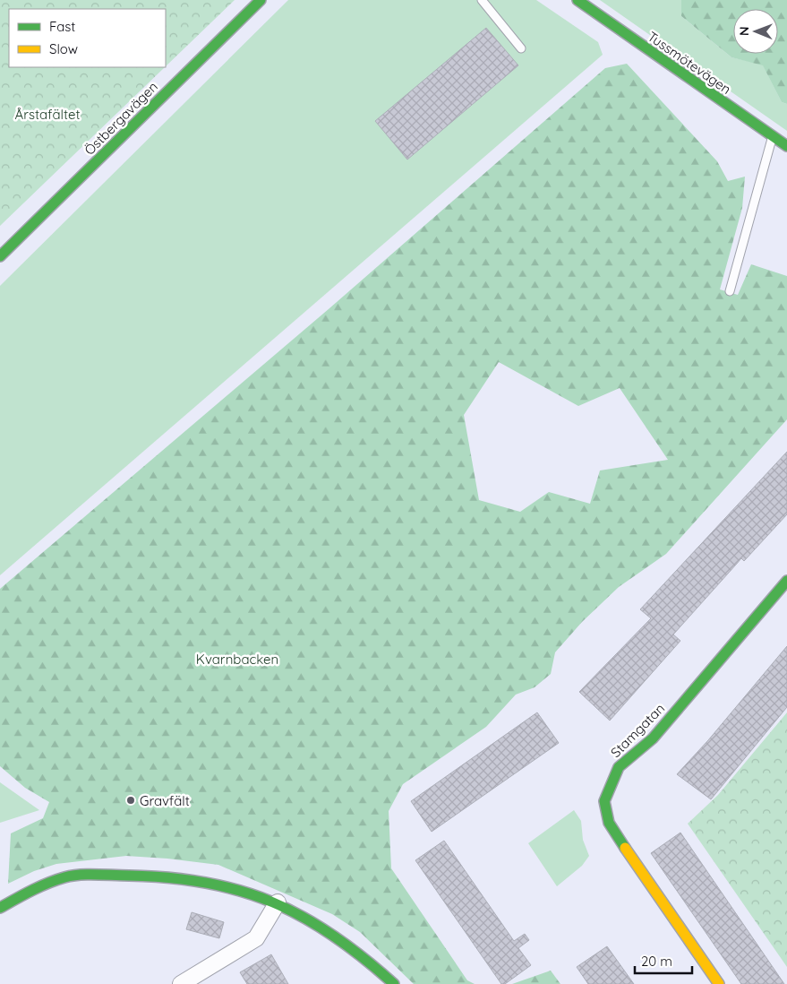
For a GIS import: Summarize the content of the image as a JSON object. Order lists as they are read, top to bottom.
{
  "streets": {
    "street": ["Tussmötevägen", "Östbergavägen", "Stamgatan"]
  },
  "parks": ["Årstafältet", "Kvarnbacken"],
  "places": ["Gravfält"],
  "legend": ["Fast", "Slow"],
  "scale_bar": "20 m",
  "north": "left"
}
